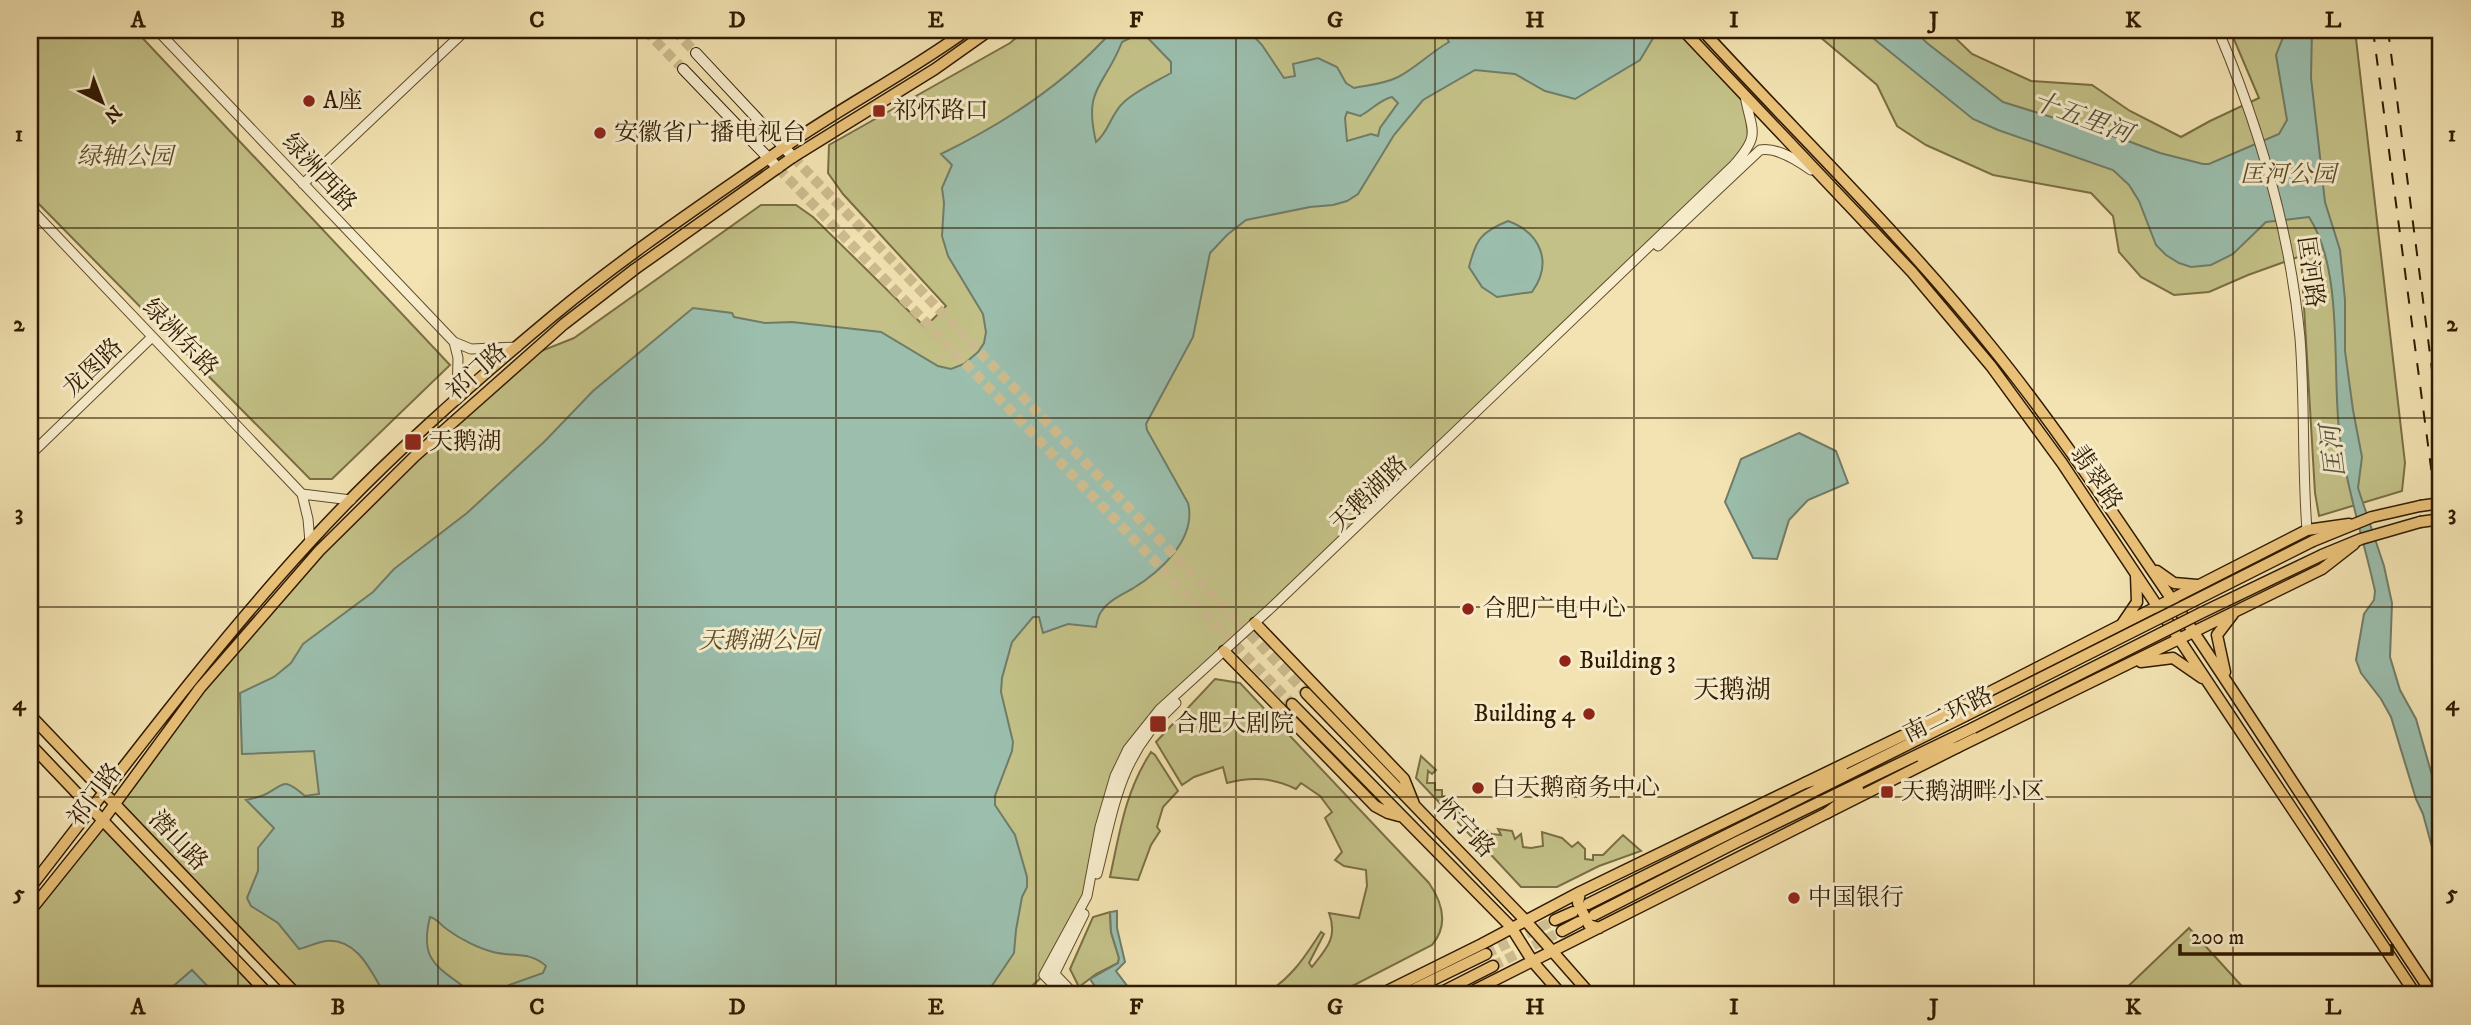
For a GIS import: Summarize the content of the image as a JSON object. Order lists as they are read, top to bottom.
{
  "streets": {
    "main road": [
      "祁门路",
      "翡翠路",
      "南二环路",
      "怀宁路",
      "潜山路"
    ],
    "street": [
      "绿洲西路",
      "匡河路",
      "绿洲东路",
      "龙图路",
      "天鹅湖路"
    ]
  },
  "crossings": [
    ["绿洲东路", "龙图路"],
    ["祁门路", "潜山路"],
    ["翡翠路", "天鹅湖路"]
  ],
  "districts": ["天鹅湖"],
  "water": ["十五里河", "匡河"],
  "parks": ["绿轴公园", "匡河公园", "天鹅湖公园"],
  "places": {
    "other": [
      "A座",
      "安徽省广播电视台",
      "合肥广电中心",
      "Building 3",
      "Building 4",
      "白天鹅商务中心",
      "中国银行"
    ],
    "transit": [
      "祁怀路口",
      "天鹅湖",
      "合肥大剧院",
      "天鹅湖畔小区"
    ]
  },
  "scale_bar": "200 m",
  "north": "bottom right",
  "grid": {
    "columns": [
      "A",
      "B",
      "C",
      "D",
      "E",
      "F",
      "G",
      "H",
      "I",
      "J",
      "K",
      "L"
    ],
    "rows": [
      "1",
      "2",
      "3",
      "4",
      "5"
    ]
  }
}
